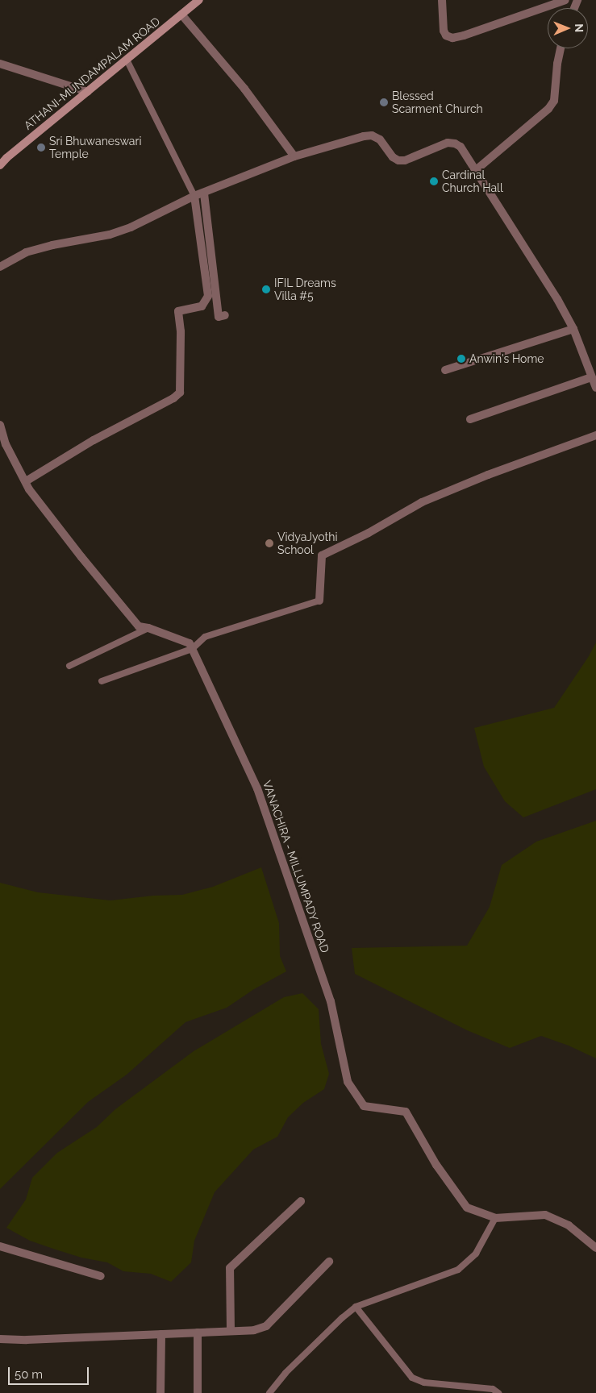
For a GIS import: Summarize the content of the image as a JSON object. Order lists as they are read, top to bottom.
{
  "streets": {
    "street": ["ATHANI-MUNDAMPALAM ROAD", "VANACHIRA - MILLUMPADY ROAD"]
  },
  "places": [
    "Blessed Scarment Church",
    "Sri Bhuwaneswari Temple",
    "Cardinal Church Hall",
    "IFIL Dreams Villa #5",
    "Anwin's Home",
    "VidyaJyothi School"
  ],
  "scale_bar": "50 m",
  "north": "right"
}
